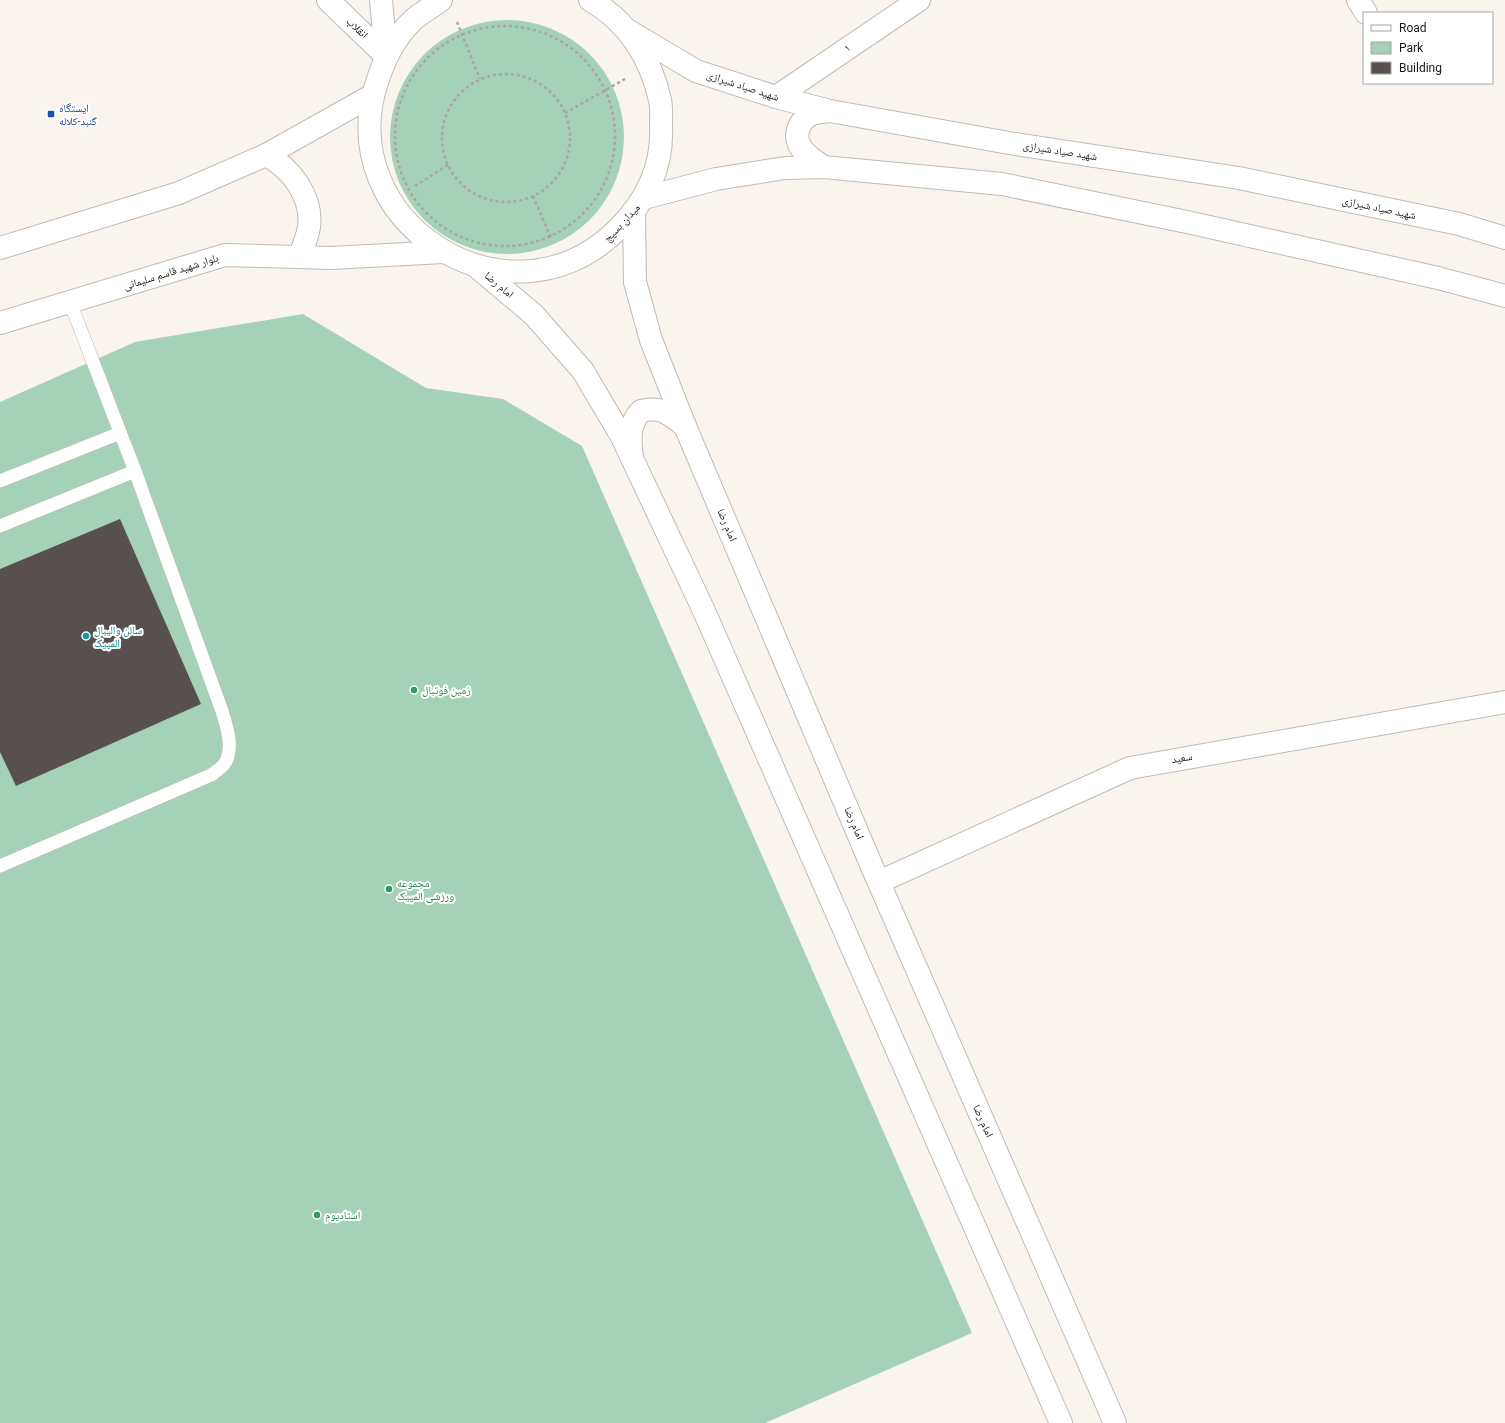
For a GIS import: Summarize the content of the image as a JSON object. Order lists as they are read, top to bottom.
{
  "streets": {
    "main road": [
      "انقلاب",
      "۱",
      "شهید صیاد شیرازی",
      "میدان بسیج",
      "بلوار شهید قاسم سلیمانی",
      "امام رضا",
      "سعید"
    ]
  },
  "crossings": [
    ["انقلاب", "میدان بسیج"],
    ["۱", "شهید صیاد شیرازی"],
    ["شهید صیاد شیرازی", "میدان بسیج"],
    ["میدان بسیج", "بلوار شهید قاسم سلیمانی"],
    ["میدان بسیج", "امام رضا"],
    ["امام رضا", "سعید"]
  ],
  "places": {
    "transit": ["ایستگاه گنبد-کلاله"],
    "other": [
      "سالن والیبال المپیک",
      "زمین فوتبال",
      "مجموعه ورزشی المپیک",
      "استادیوم"
    ]
  },
  "legend": ["Road", "Park", "Building"]
}
